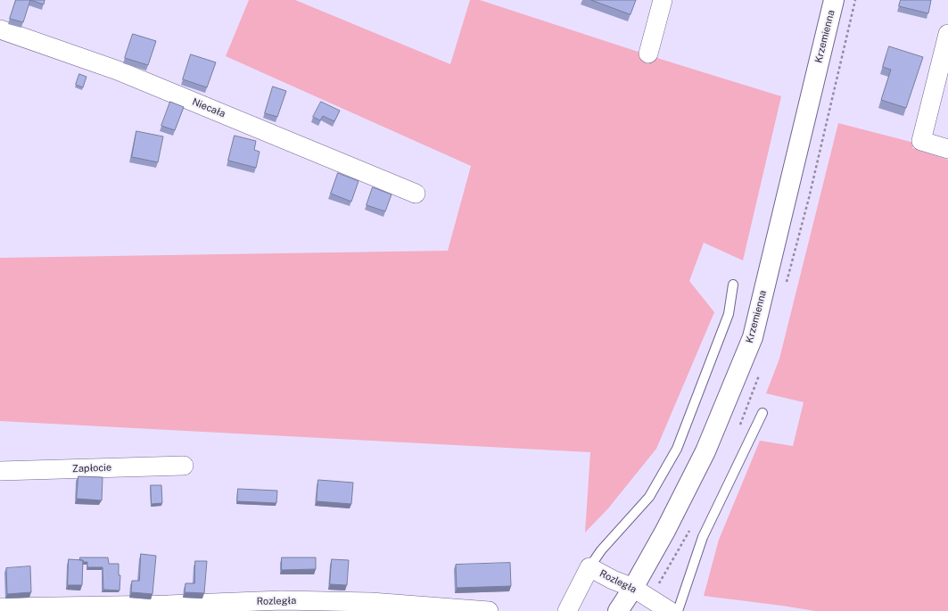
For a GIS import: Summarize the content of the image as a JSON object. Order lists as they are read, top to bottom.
{
  "streets": {
    "main road": ["Krzemienna"],
    "street": ["Niecała", "Zapłocie", "Rozległa"]
  },
  "crossings": [
    ["Krzemienna", "Rozległa"]
  ]
}
